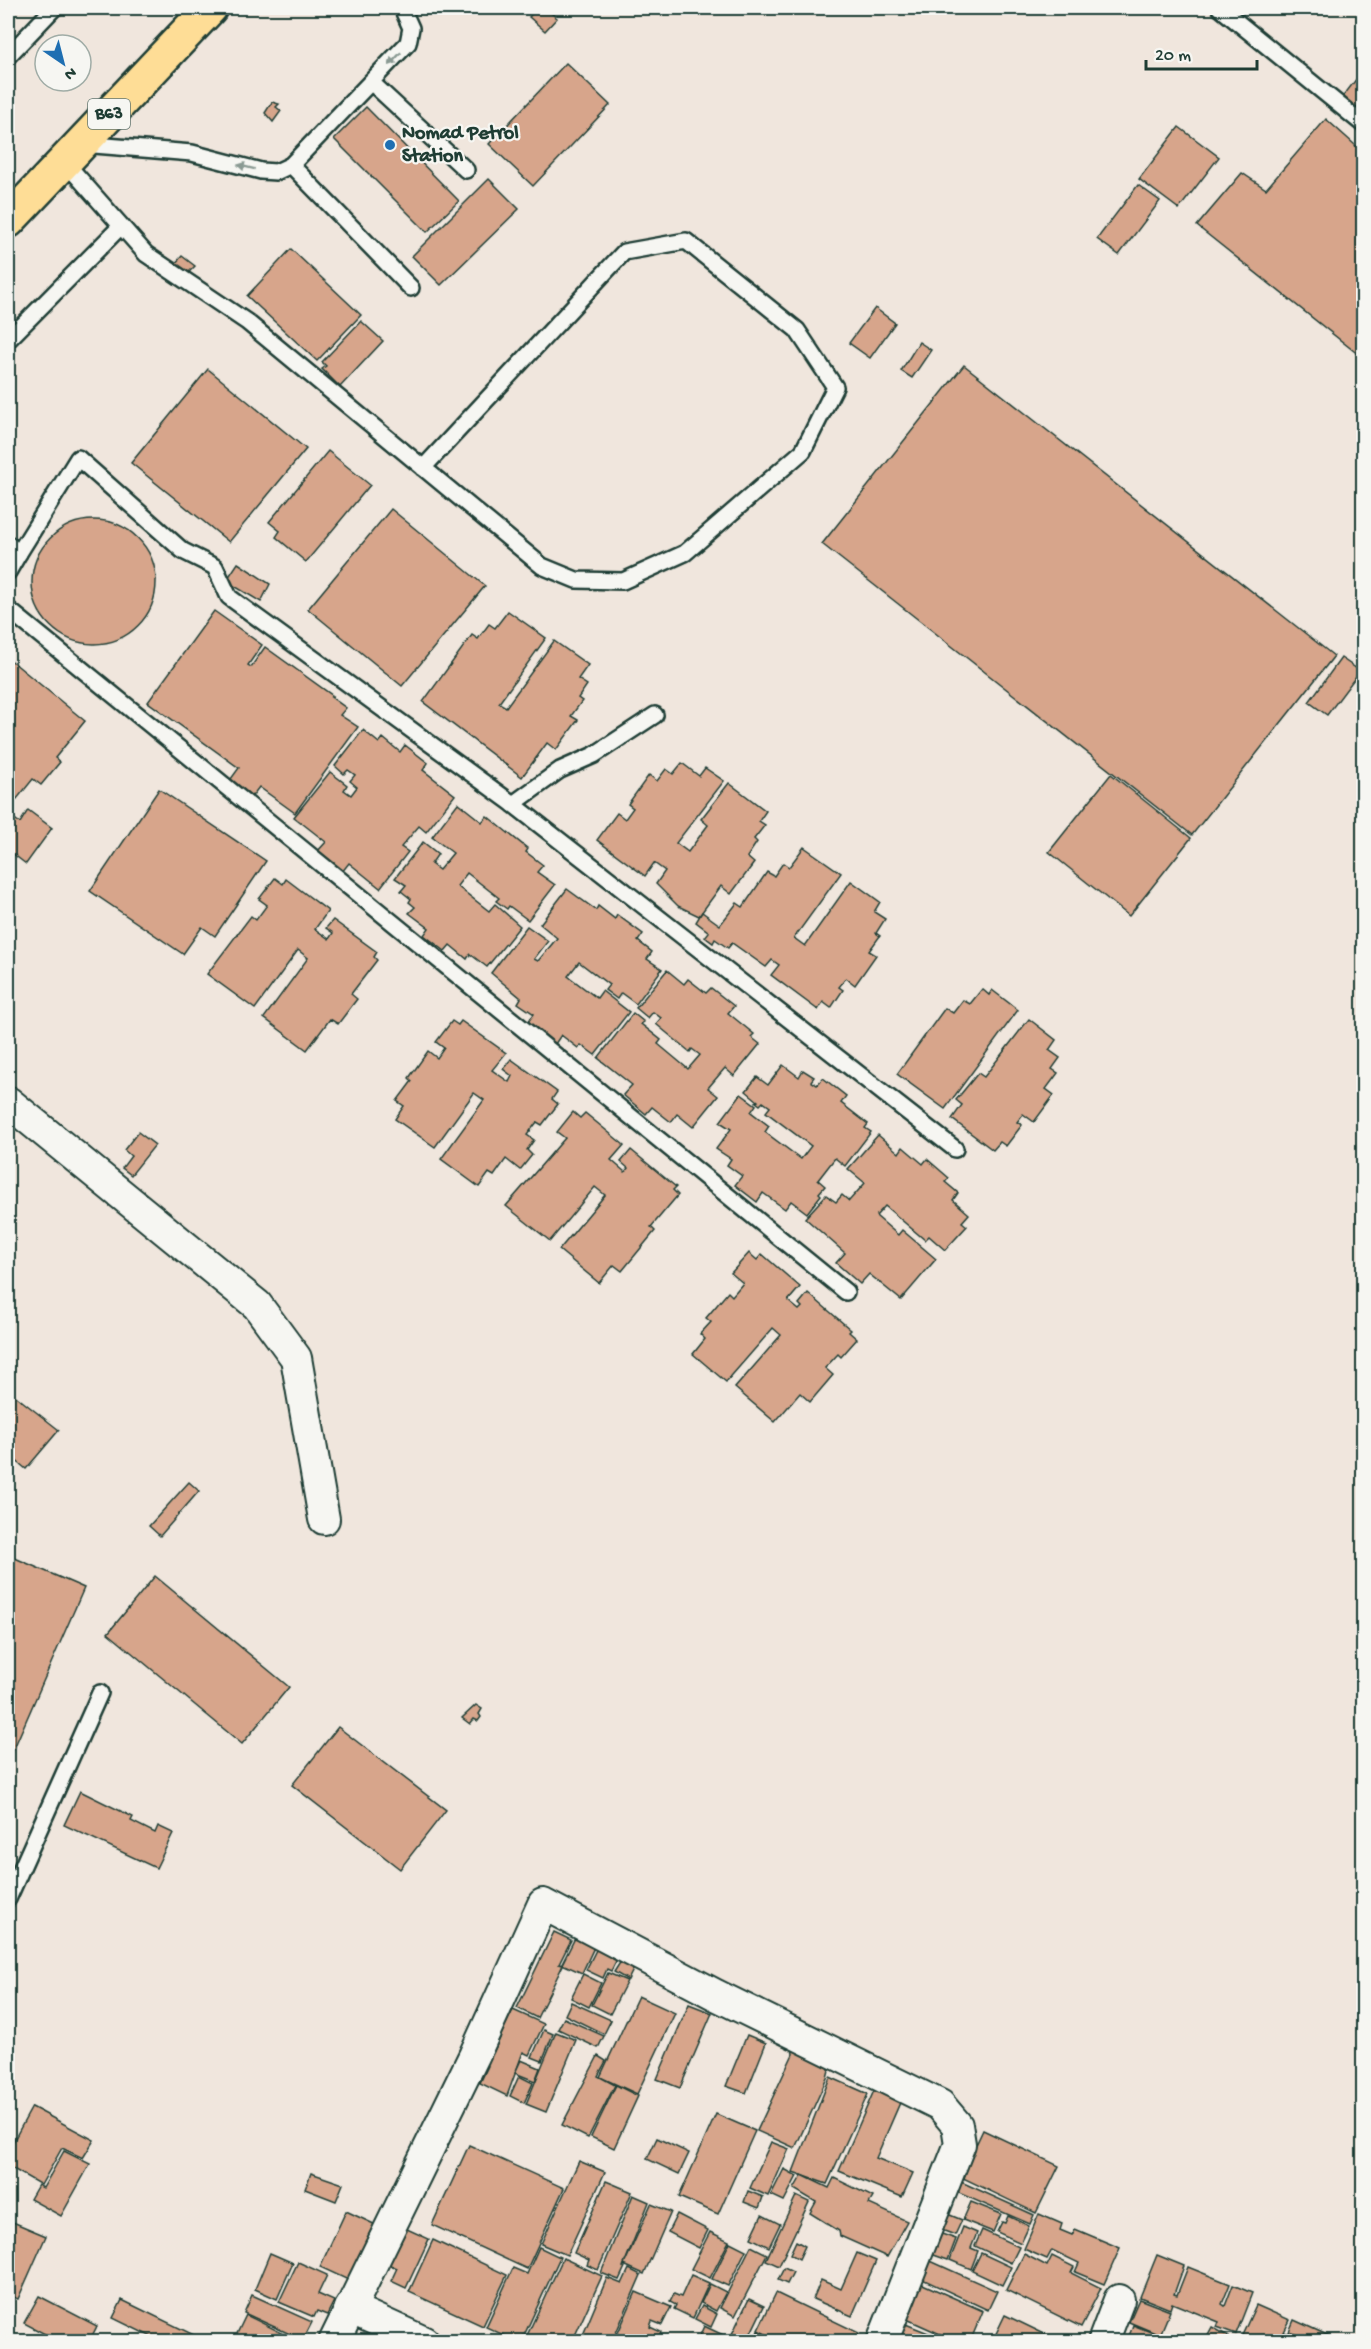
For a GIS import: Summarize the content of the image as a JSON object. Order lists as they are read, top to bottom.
{
  "streets": {
    "highway": ["B63"]
  },
  "places": ["Nomad Petrol Station"],
  "scale_bar": "20 m",
  "north": "bottom right"
}
